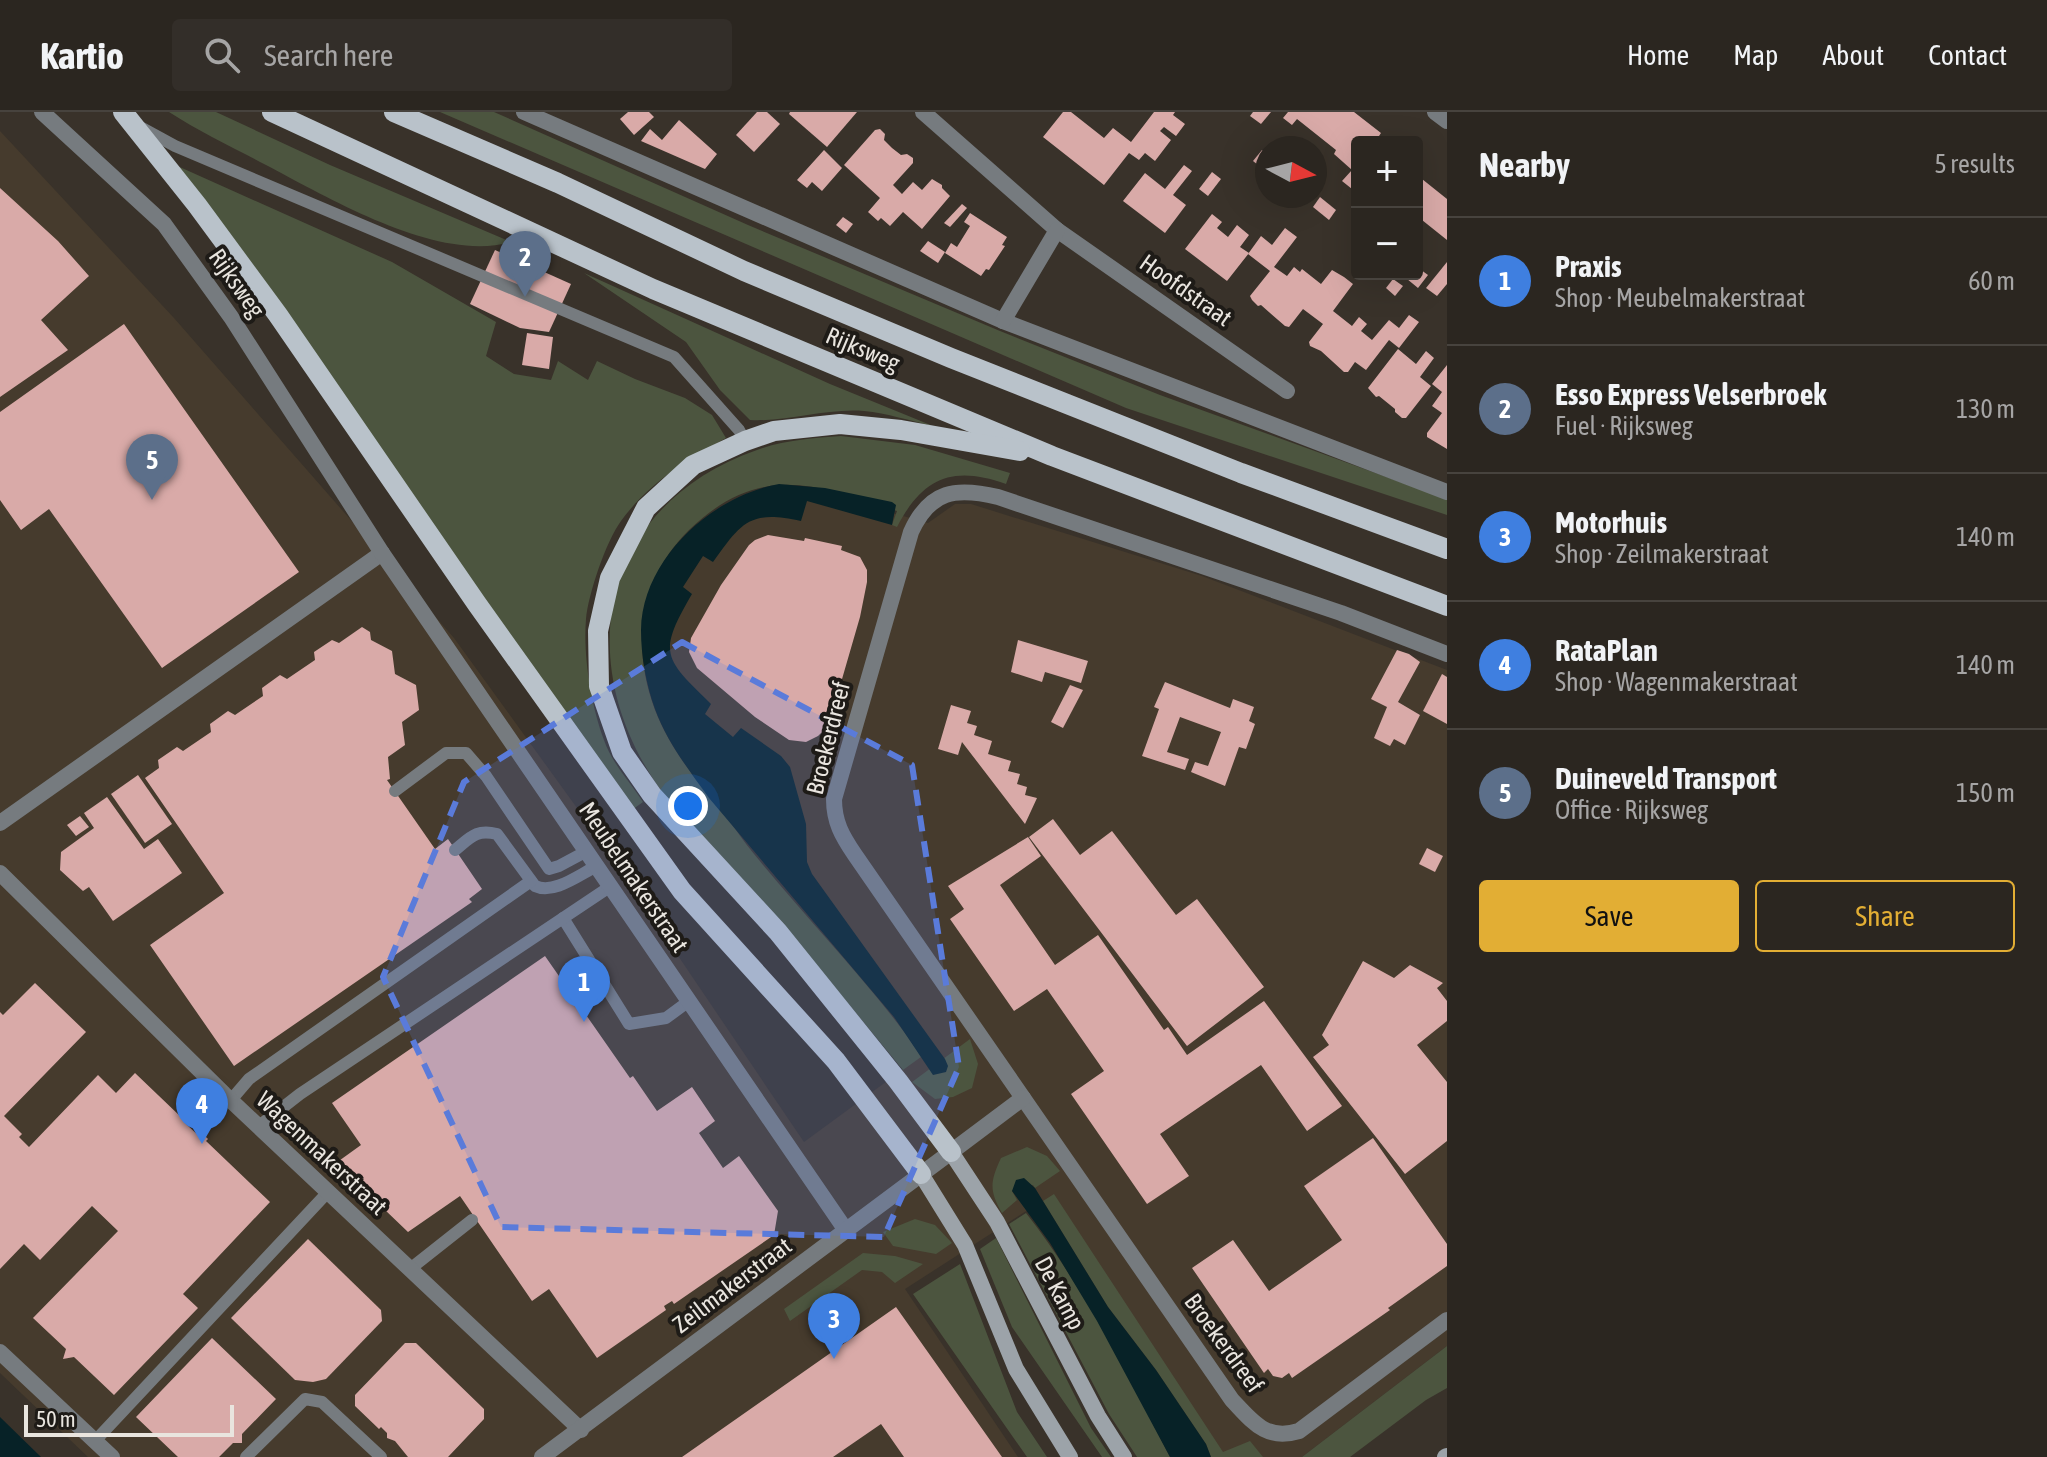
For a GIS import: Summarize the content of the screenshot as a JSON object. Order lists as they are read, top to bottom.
{
  "streets": {
    "main road": ["Rijksweg", "De Kamp"],
    "street": [
      "Hoofdstraat",
      "Broekerdreef",
      "Meubelmakerstraat",
      "Wagenmakerstraat",
      "Zeilmakerstraat"
    ]
  },
  "crossings": [
    ["Rijksweg", "Meubelmakerstraat"],
    ["Meubelmakerstraat", "Zeilmakerstraat"],
    ["Wagenmakerstraat", "Zeilmakerstraat"],
    ["Zeilmakerstraat", "De Kamp"]
  ],
  "scale_bar": "50 m",
  "north": "right",
  "page": {
    "header": "Kartio",
    "search": "Search here",
    "nav": [
      "Home",
      "Map",
      "About",
      "Contact"
    ],
    "heading": ["Nearby", "5 results"],
    "map_buttons": ["+", "−"],
    "list": [
      {
        "mark": "1",
        "name": "Praxis",
        "note": "Shop · Meubelmakerstraat",
        "value": "60 m"
      },
      {
        "mark": "2",
        "name": "Esso Express Velserbroek",
        "note": "Fuel · Rijksweg",
        "value": "130 m"
      },
      {
        "mark": "3",
        "name": "Motorhuis",
        "note": "Shop · Zeilmakerstraat",
        "value": "140 m"
      },
      {
        "mark": "4",
        "name": "RataPlan",
        "note": "Shop · Wagenmakerstraat",
        "value": "140 m"
      },
      {
        "mark": "5",
        "name": "Duineveld Transport",
        "note": "Office · Rijksweg",
        "value": "150 m"
      }
    ],
    "pins": [
      "2",
      "5",
      "1",
      "4",
      "3"
    ],
    "buttons": ["Save", "Share"],
    "scale": "50 m"
  }
}
